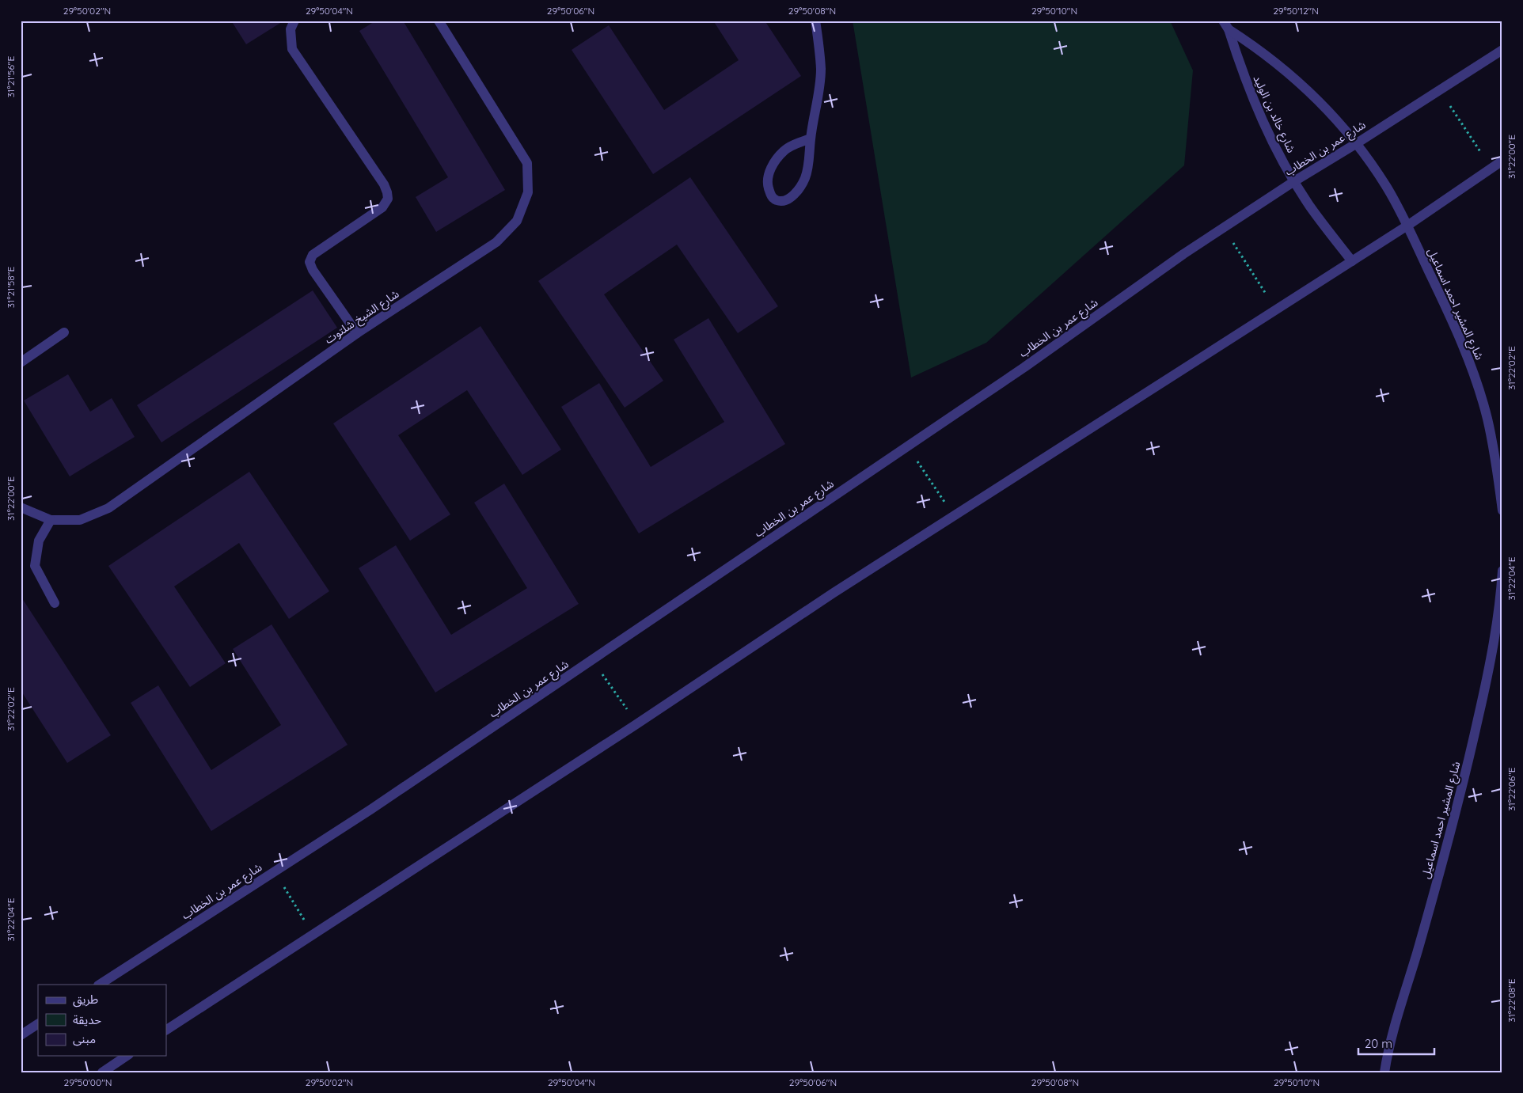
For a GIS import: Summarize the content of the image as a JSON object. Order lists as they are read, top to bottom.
{
  "streets": {
    "street": [
      "شارع خالد بن الوليد",
      "شارع عمر بن الخطاب",
      "شارع المشير احمد اسماعيل",
      "شارع الشيخ شلتوت"
    ]
  },
  "crossings": [
    ["شارع خالد بن الوليد", "شارع عمر بن الخطاب"],
    ["شارع خالد بن الوليد", "شارع المشير احمد اسماعيل"]
  ],
  "legend": ["طريق", "حديقة", "مبنى"],
  "scale_bar": "20 m",
  "coordinates": [
    "29°50'02\"N",
    "29°50'04\"N",
    "29°50'06\"N",
    "29°50'08\"N",
    "29°50'10\"N",
    "29°50'12\"N",
    "31°21'56\"E",
    "31°22'00\"E",
    "31°21'58\"E",
    "31°22'02\"E",
    "31°22'04\"E",
    "31°22'06\"E",
    "31°22'08\"E",
    "29°50'00\"N"
  ]
}
